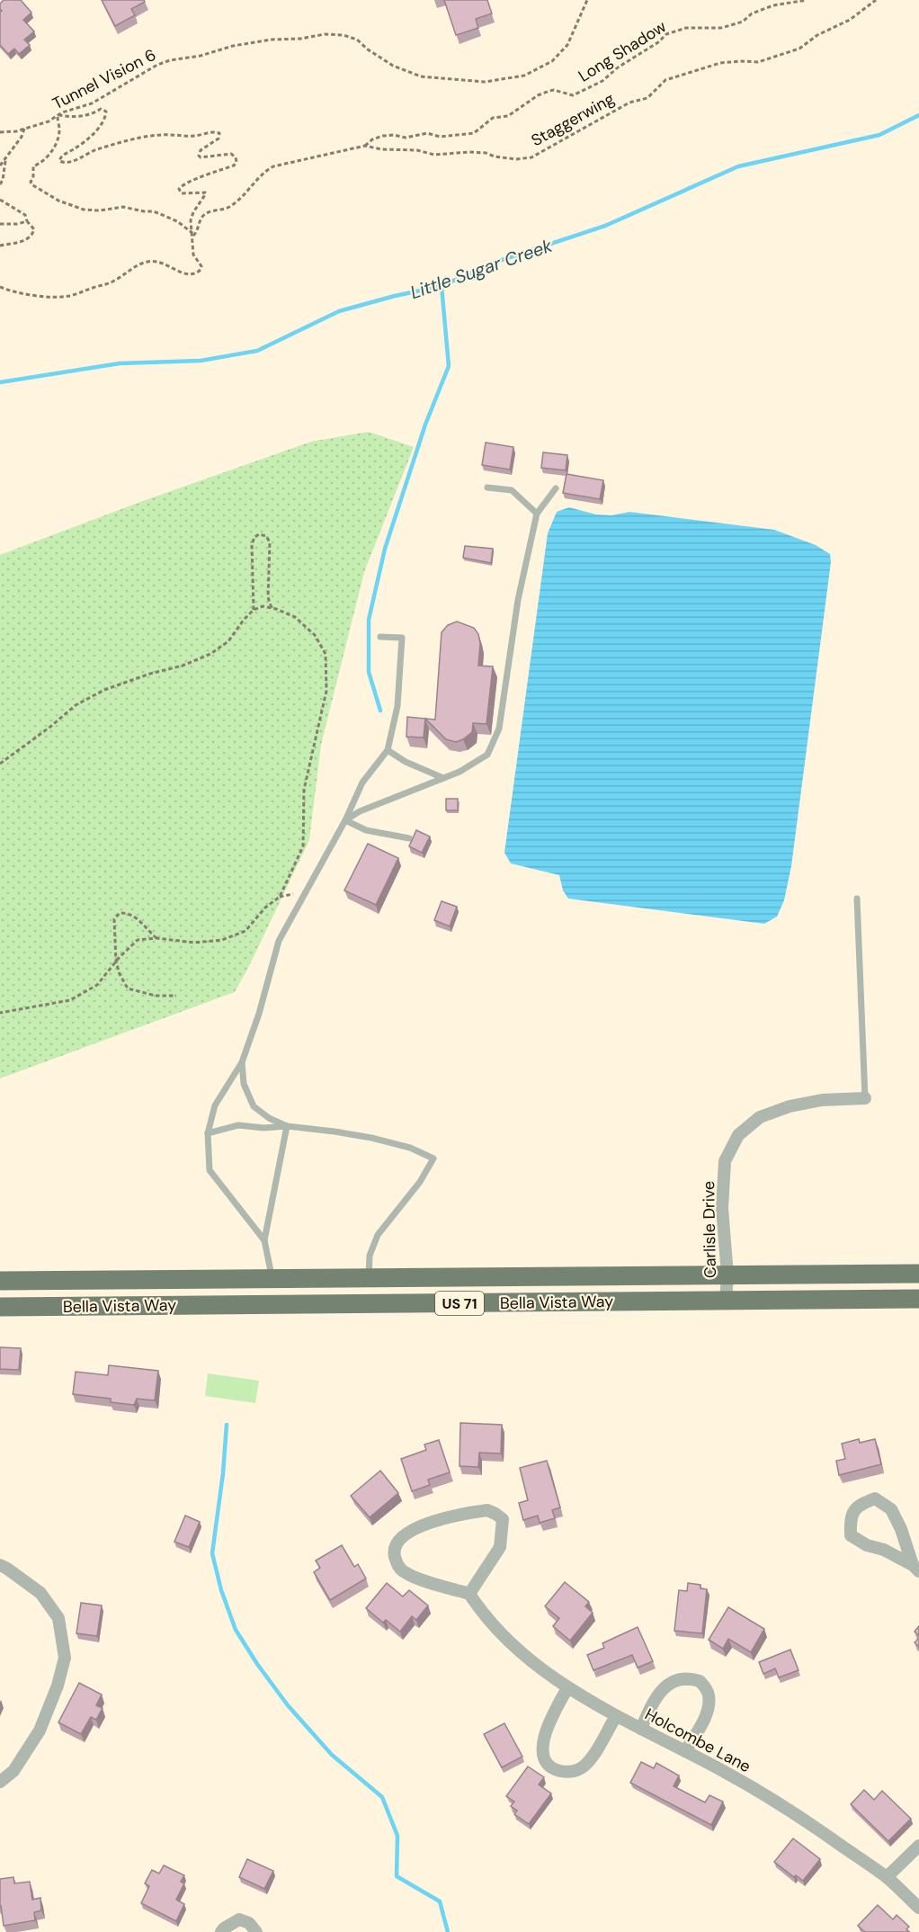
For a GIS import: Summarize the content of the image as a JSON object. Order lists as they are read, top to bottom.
{
  "streets": {
    "main road": ["Bella Vista Way", "US 71"],
    "street": ["Carlisle Drive", "Holcombe Lane"],
    "path": ["Long Shadow", "Tunnel Vision 6", "Staggerwing"]
  },
  "crossings": [
    ["Long Shadow", "Staggerwing"],
    ["Carlisle Drive", "Bella Vista Way"]
  ],
  "water": ["Little Sugar Creek"]
}
